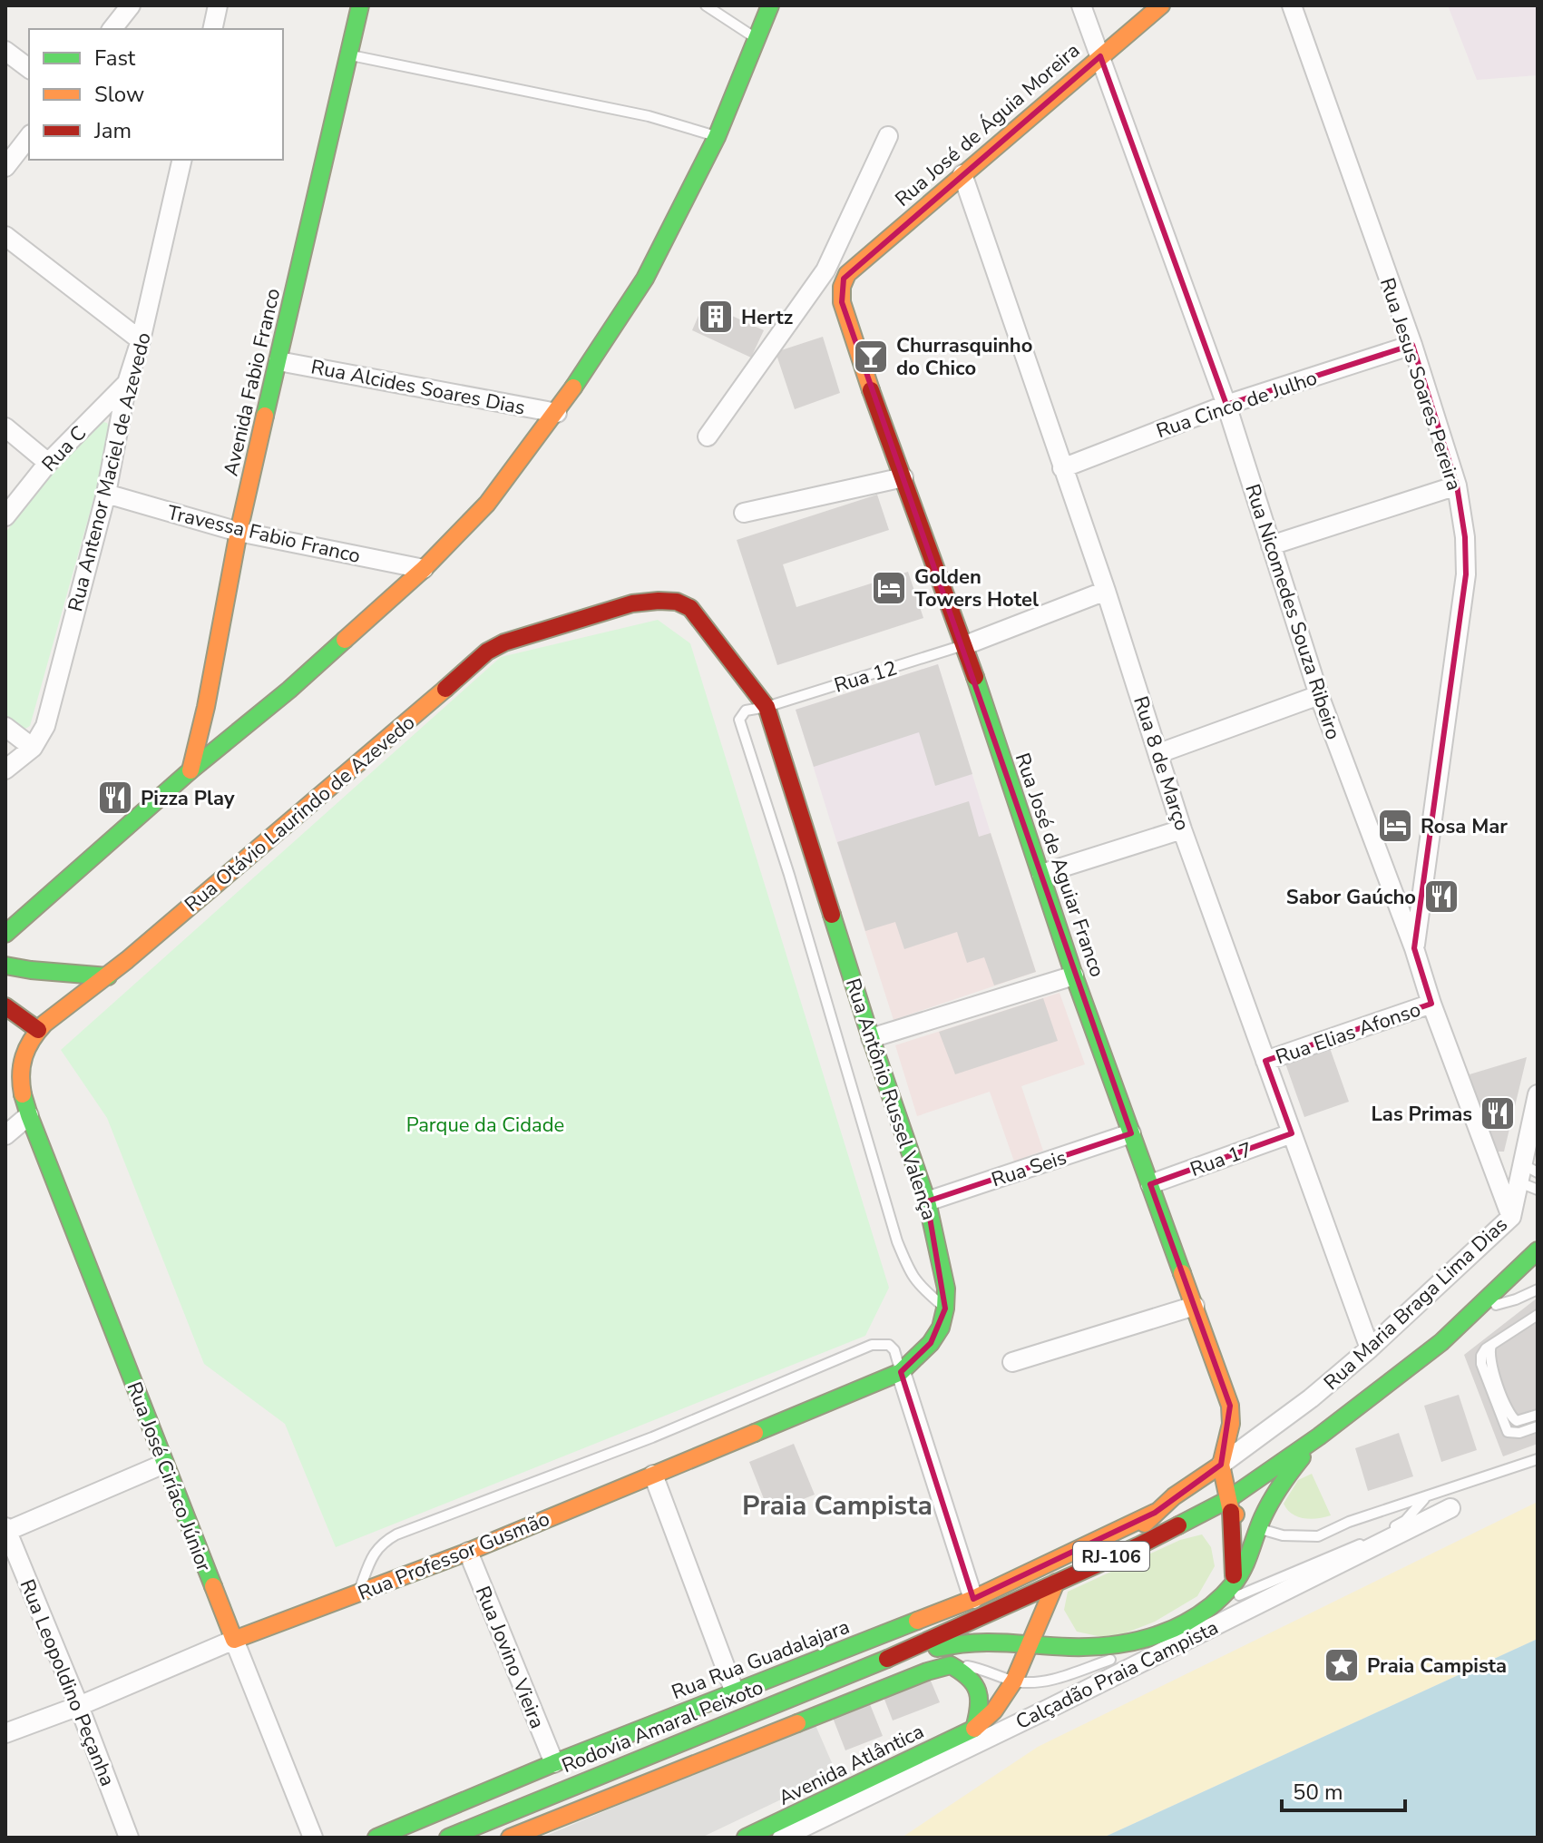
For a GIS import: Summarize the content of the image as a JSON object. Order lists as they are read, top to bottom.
{
  "streets": {
    "main road": [
      "Rua José de Águia Moreira",
      "Avenida Fabio Franco",
      "Rua Otávio Laurindo de Azevedo",
      "Rua José de Aguiar Franco",
      "Rua Antônio Russel Valença",
      "Rua José Ciríaco Júnior",
      "Rua Professor Gusmão",
      "RJ-106",
      "Rua Rua Guadalajara",
      "Rodovia Amaral Peixoto",
      "Avenida Atlântica"
    ],
    "street": [
      "Rua Jesus Soares Pereira",
      "Rua Alcides Soares Dias",
      "Rua Cinco de Julho",
      "Rua C",
      "Rua Antenor Maciel de Azevedo",
      "Travessa Fabio Franco",
      "Rua Nicomedes Souza Ribeiro",
      "Rua 8 de Março",
      "Rua Elias Afonso",
      "Rua 17",
      "Rua Seis",
      "Rua Maria Braga Lima Dias",
      "Rua Jovino Vieira",
      "Calçadão Praia Campista",
      "Rua Leopoldino Peçanha"
    ],
    "lane": ["Rua 12"]
  },
  "crossings": [
    ["Rua José de Águia Moreira", "Rua Nicomedes Souza Ribeiro"],
    ["Rua José de Águia Moreira", "Rua 8 de Março"],
    ["Rua José de Águia Moreira", "Rua José de Aguiar Franco"],
    ["Avenida Fabio Franco", "Rua Alcides Soares Dias"],
    ["Avenida Fabio Franco", "Travessa Fabio Franco"],
    ["Rua Jesus Soares Pereira", "Rua Cinco de Julho"],
    ["Rua Jesus Soares Pereira", "Rua Nicomedes Souza Ribeiro"],
    ["Rua Cinco de Julho", "Rua Nicomedes Souza Ribeiro"],
    ["Rua Cinco de Julho", "Rua 8 de Março"],
    ["Rua C", "Rua Antenor Maciel de Azevedo"],
    ["Rua Antenor Maciel de Azevedo", "Travessa Fabio Franco"],
    ["Rua Nicomedes Souza Ribeiro", "Rua Elias Afonso"],
    ["Rua Nicomedes Souza Ribeiro", "Rua Maria Braga Lima Dias"],
    ["Rua 12", "Rua José de Aguiar Franco"],
    ["Rua 12", "Rua Antônio Russel Valença"],
    ["Rua 8 de Março", "Rua Elias Afonso"],
    ["Rua 8 de Março", "Rua 17"],
    ["Rua 8 de Março", "Rua Maria Braga Lima Dias"],
    ["Rua Otávio Laurindo de Azevedo", "Rua Antônio Russel Valença"],
    ["Rua Otávio Laurindo de Azevedo", "Rua José Ciríaco Júnior"],
    ["Rua José de Aguiar Franco", "Rua 17"],
    ["Rua José de Aguiar Franco", "Rua Seis"],
    ["Rua José de Aguiar Franco", "Rua Maria Braga Lima Dias"],
    ["Rua José de Aguiar Franco", "Rodovia Amaral Peixoto"],
    ["Rua Antônio Russel Valença", "Rua Seis"],
    ["Rua Antônio Russel Valença", "Rua Professor Gusmão"],
    ["Rua José Ciríaco Júnior", "Rua Professor Gusmão"],
    ["Rua Professor Gusmão", "Rua Jovino Vieira"],
    ["Rua Professor Gusmão", "Rua Leopoldino Peçanha"],
    ["RJ-106", "Rodovia Amaral Peixoto"],
    ["Rua Jovino Vieira", "Rua Rua Guadalajara"]
  ],
  "districts": ["Praia Campista"],
  "parks": ["Parque da Cidade"],
  "places": {
    "building": ["Hertz"],
    "bar": ["Churrasquinho do Chico"],
    "hotel": ["Golden Towers Hotel", "Rosa Mar"],
    "restaurant": ["Pizza Play", "Sabor Gaúcho", "Las Primas"],
    "place": ["Praia Campista"]
  },
  "legend": ["Fast", "Slow", "Jam"],
  "scale_bar": "50 m"
}
